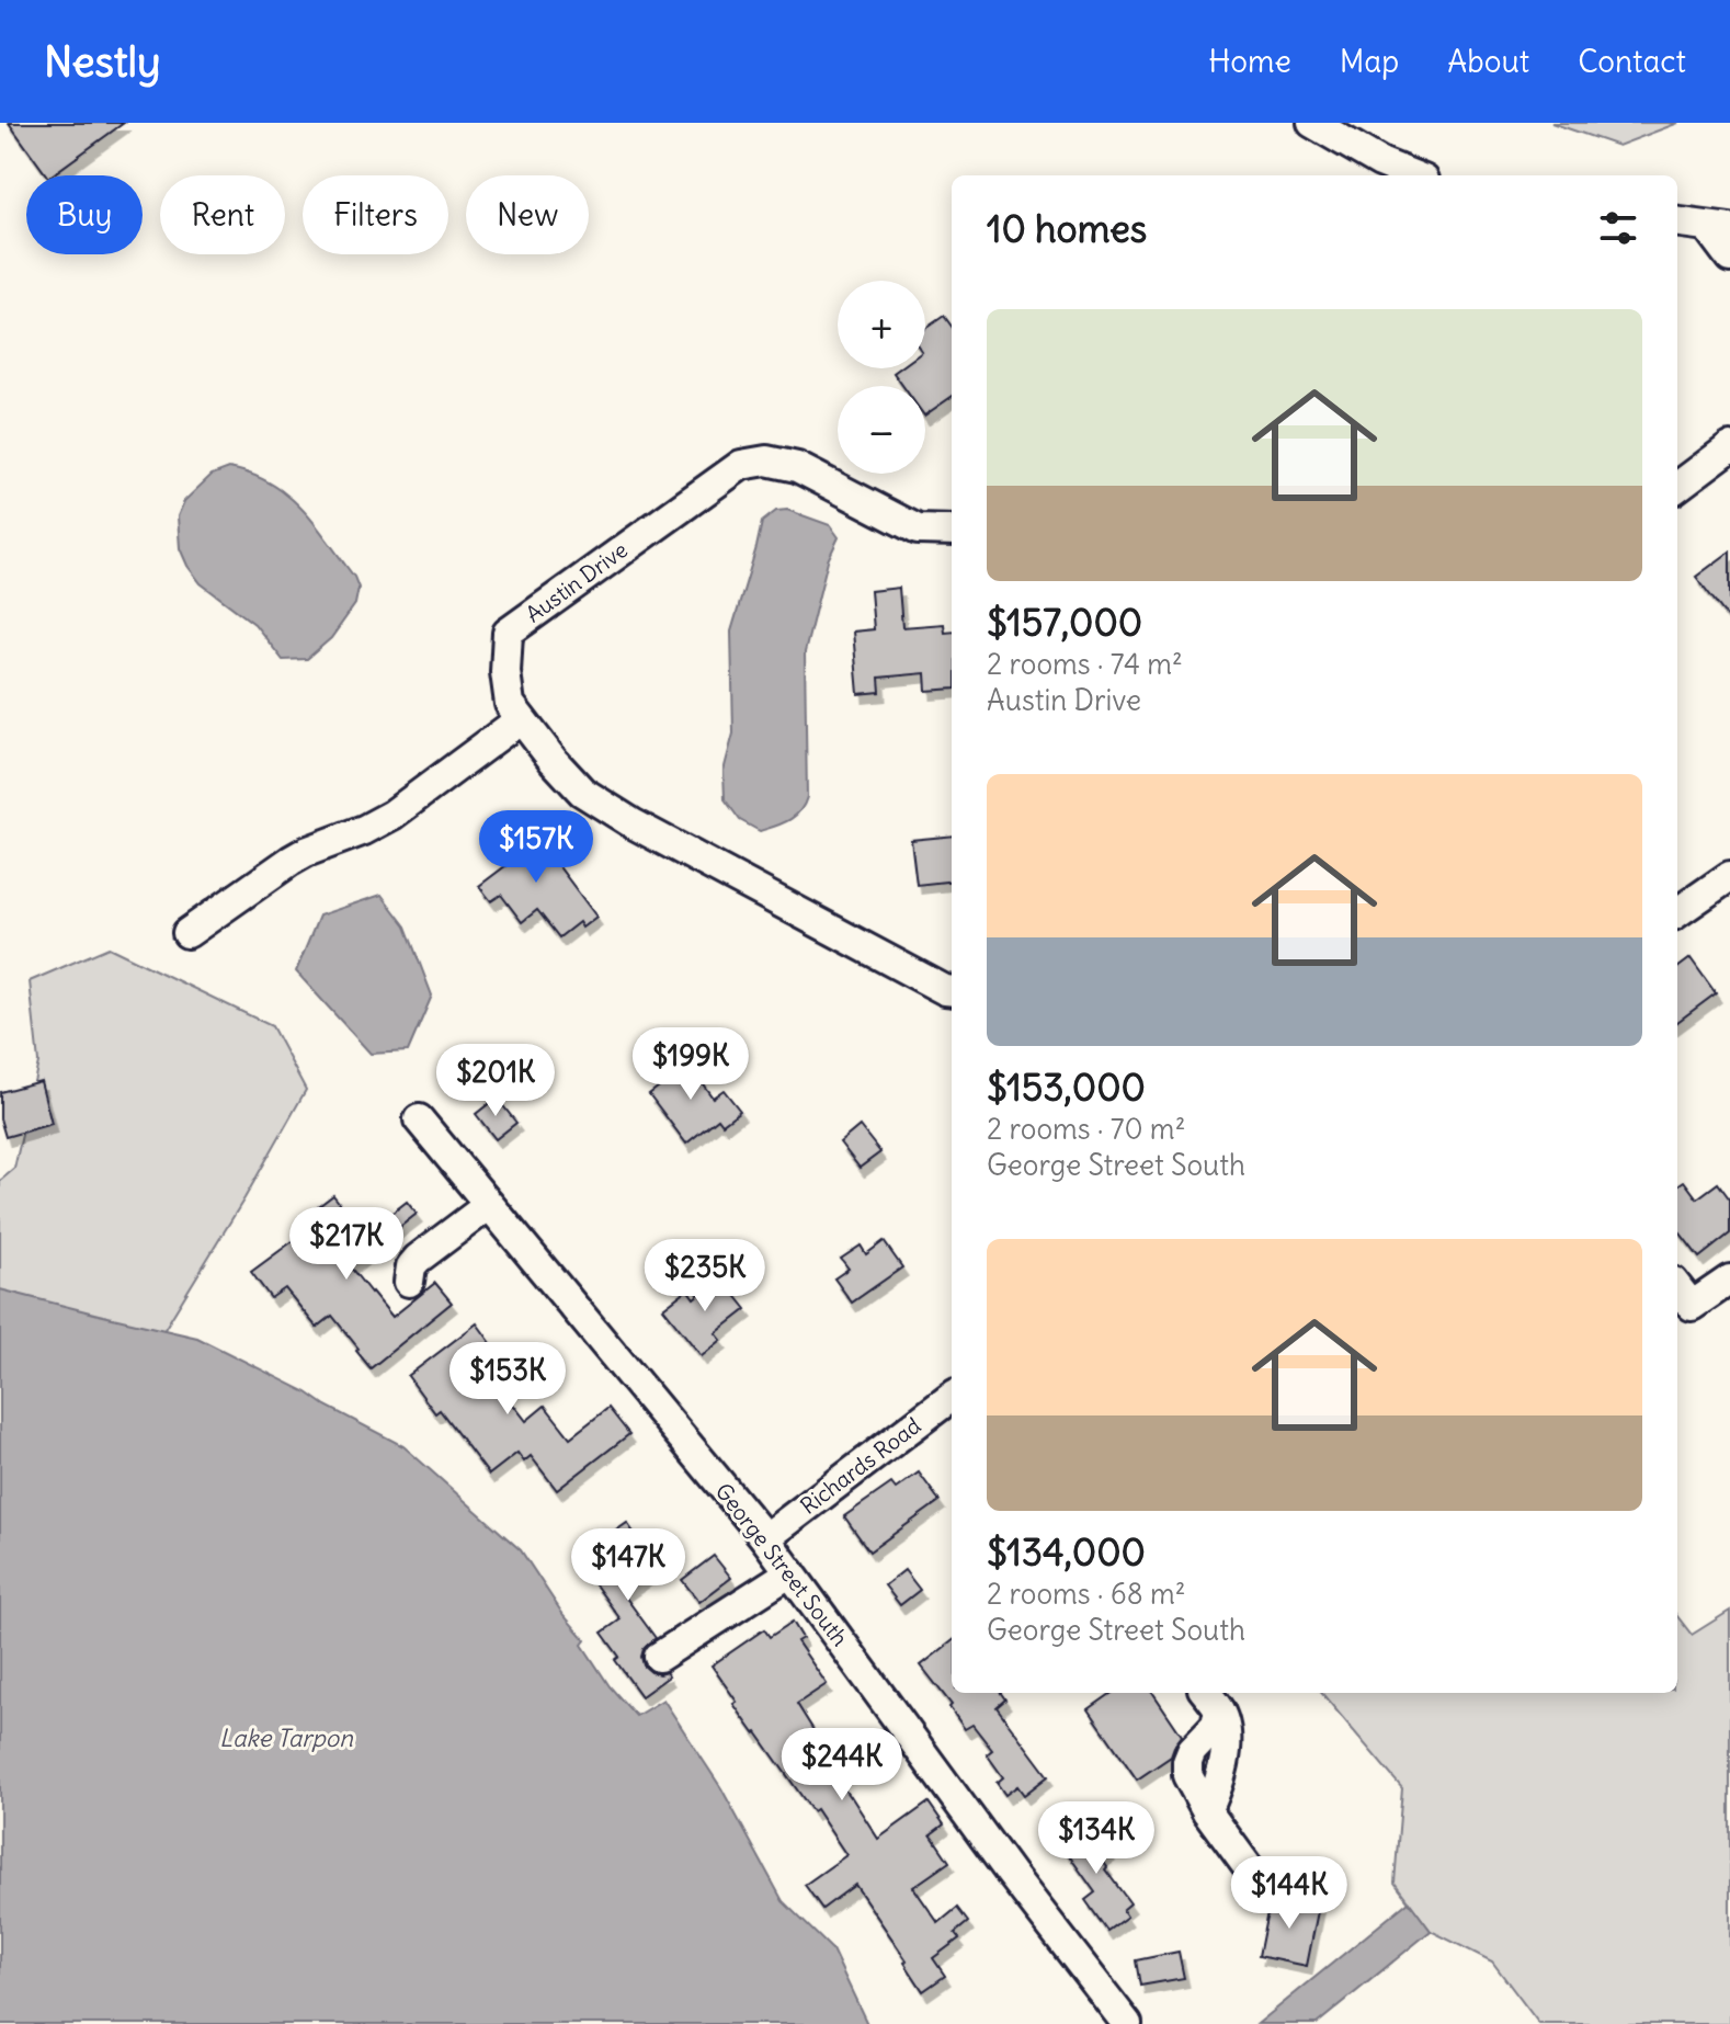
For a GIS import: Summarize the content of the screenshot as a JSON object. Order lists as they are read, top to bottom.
{
  "streets": {
    "street": ["Austin Drive", "Richards Road", "George Street South"]
  },
  "crossings": [
    ["Richards Road", "George Street South"]
  ],
  "water": ["Lake Tarpon"],
  "page": {
    "header": "Nestly",
    "nav": [
      "Home",
      "Map",
      "About",
      "Contact"
    ],
    "chip": [
      "Buy",
      "Rent",
      "Filters",
      "New"
    ],
    "heading": "10 homes",
    "map_buttons": ["+", "−"],
    "list": [
      {
        "name": "$157,000",
        "note": "2 rooms · 74 m² · Austin Drive"
      },
      {
        "name": "$153,000",
        "note": "2 rooms · 70 m² · George Street South"
      },
      {
        "name": "$134,000",
        "note": "2 rooms · 68 m² · George Street South"
      }
    ],
    "price": [
      "$157K",
      "$199K",
      "$201K",
      "$217K",
      "$235K",
      "$153K",
      "$147K",
      "$244K",
      "$134K",
      "$144K"
    ]
  }
}
